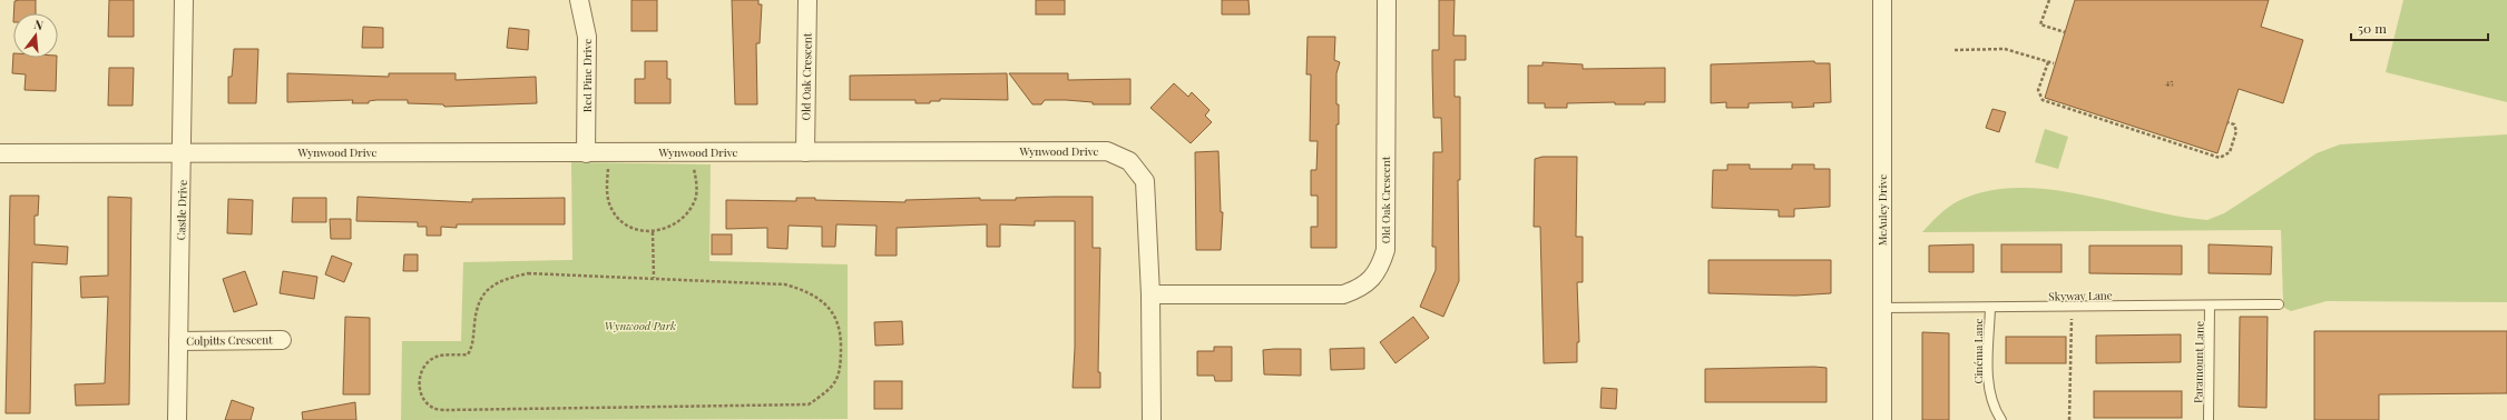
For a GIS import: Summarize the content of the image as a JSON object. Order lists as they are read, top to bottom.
{
  "streets": {
    "street": [
      "Red Pine Drive",
      "Old Oak Crescent",
      "Wynwood Drive",
      "Castle Drive",
      "McAuley Drive",
      "Colpitts Crescent"
    ],
    "lane": ["Skyway Lane", "Cinéma Lane", "Paramount Lane"]
  },
  "crossings": [
    ["Red Pine Drive", "Wynwood Drive"],
    ["Old Oak Crescent", "Wynwood Drive"],
    ["Wynwood Drive", "Castle Drive"],
    ["Castle Drive", "Colpitts Crescent"],
    ["McAuley Drive", "Skyway Lane"],
    ["Skyway Lane", "Cinéma Lane"],
    ["Skyway Lane", "Paramount Lane"]
  ],
  "parks": ["Wynwood Park"],
  "house_numbers": ["45"],
  "scale_bar": "50 m",
  "north": "top"
}
